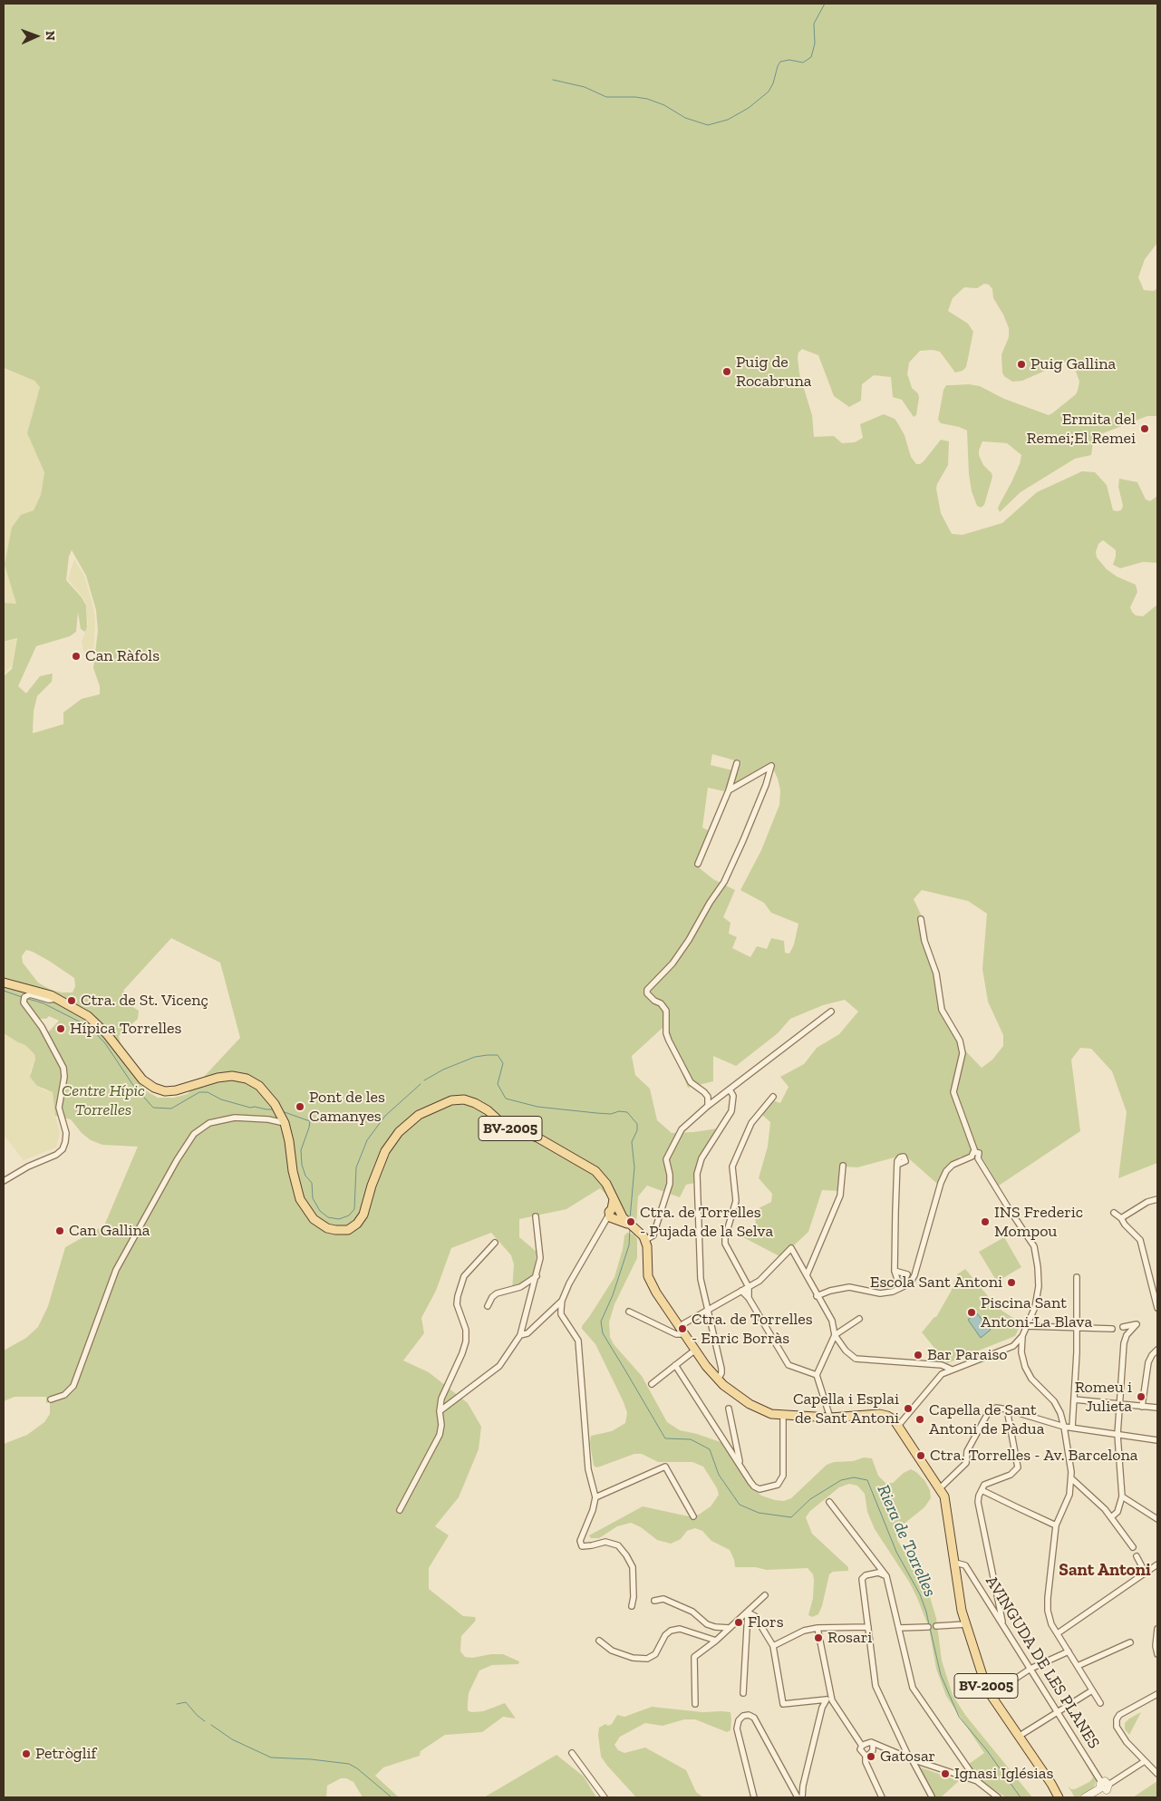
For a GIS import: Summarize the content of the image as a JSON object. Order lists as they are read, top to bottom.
{
  "streets": {
    "main road": ["BV-2005"],
    "street": ["AVINGUDA DE LES PLANES"]
  },
  "crossings": [
    ["BV-2005", "AVINGUDA DE LES PLANES"]
  ],
  "districts": ["Sant Antoni"],
  "water": ["Riera de Torrelles"],
  "parks": ["Centre Hípic Torrelles"],
  "places": [
    "Puig Gallina",
    "Puig de Rocabruna",
    "Ermita del Remei;El Remei",
    "Can Ràfols",
    "Ctra. de St. Vicenç",
    "Hípica Torrelles",
    "Pont de les Camanyes",
    "Ctra. de Torrelles - Pujada de la Selva",
    "INS Frederic Mompou",
    "Can Gallina",
    "Escola Sant Antoni",
    "Piscina Sant Antoni-La Blava",
    "Ctra. de Torrelles - Enric Borràs",
    "Bar Paraiso",
    "Romeu i Julieta",
    "Capella i Esplai de Sant Antoni",
    "Capella de Sant Antoni de Pàdua",
    "Ctra. Torrelles - Av. Barcelona",
    "Flors",
    "Rosari",
    "Petròglif",
    "Gatosar",
    "Ignasi Iglésias"
  ],
  "north": "right"
}
